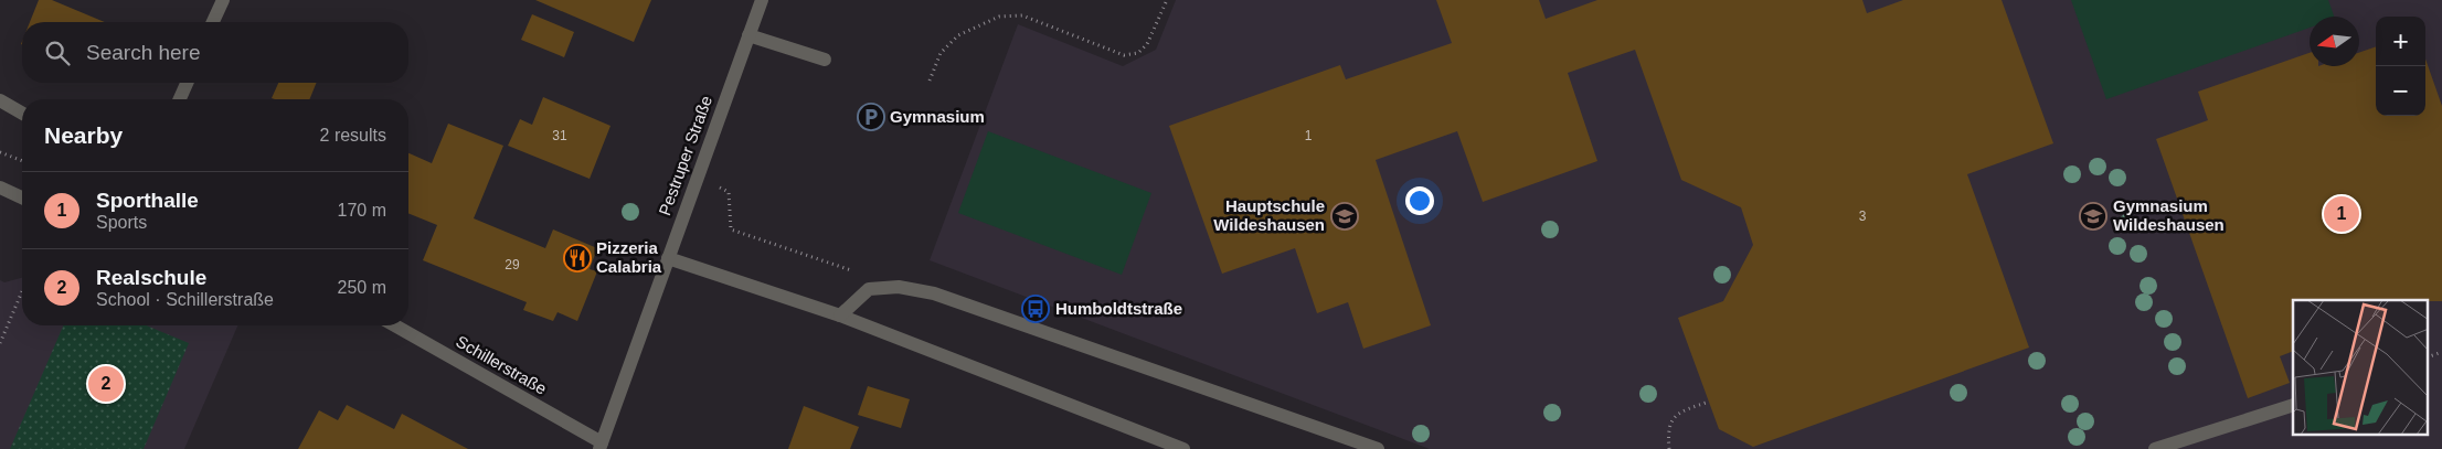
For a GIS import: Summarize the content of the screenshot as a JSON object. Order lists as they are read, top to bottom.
{
  "streets": {
    "street": ["Pestruper Straße", "Schillerstraße"]
  },
  "crossings": [
    ["Pestruper Straße", "Schillerstraße"]
  ],
  "places": {
    "parking": ["Gymnasium"],
    "school or university": ["Hauptschule Wildeshausen", "Gymnasium Wildeshausen"],
    "restaurant": ["Pizzeria Calabria"],
    "bus stop": ["Humboldtstraße"]
  },
  "house_numbers": [
    "31",
    "1",
    "3",
    "29"
  ],
  "north": "left",
  "page": {
    "map_buttons": ["+", "−"],
    "search": "Search here",
    "heading": ["Nearby", "2 results"],
    "list": [
      {
        "mark": "1",
        "name": "Sporthalle",
        "note": "Sports",
        "value": "170 m"
      },
      {
        "mark": "2",
        "name": "Realschule",
        "note": "School · Schillerstraße",
        "value": "250 m"
      }
    ],
    "pins": ["1", "2"]
  }
}
